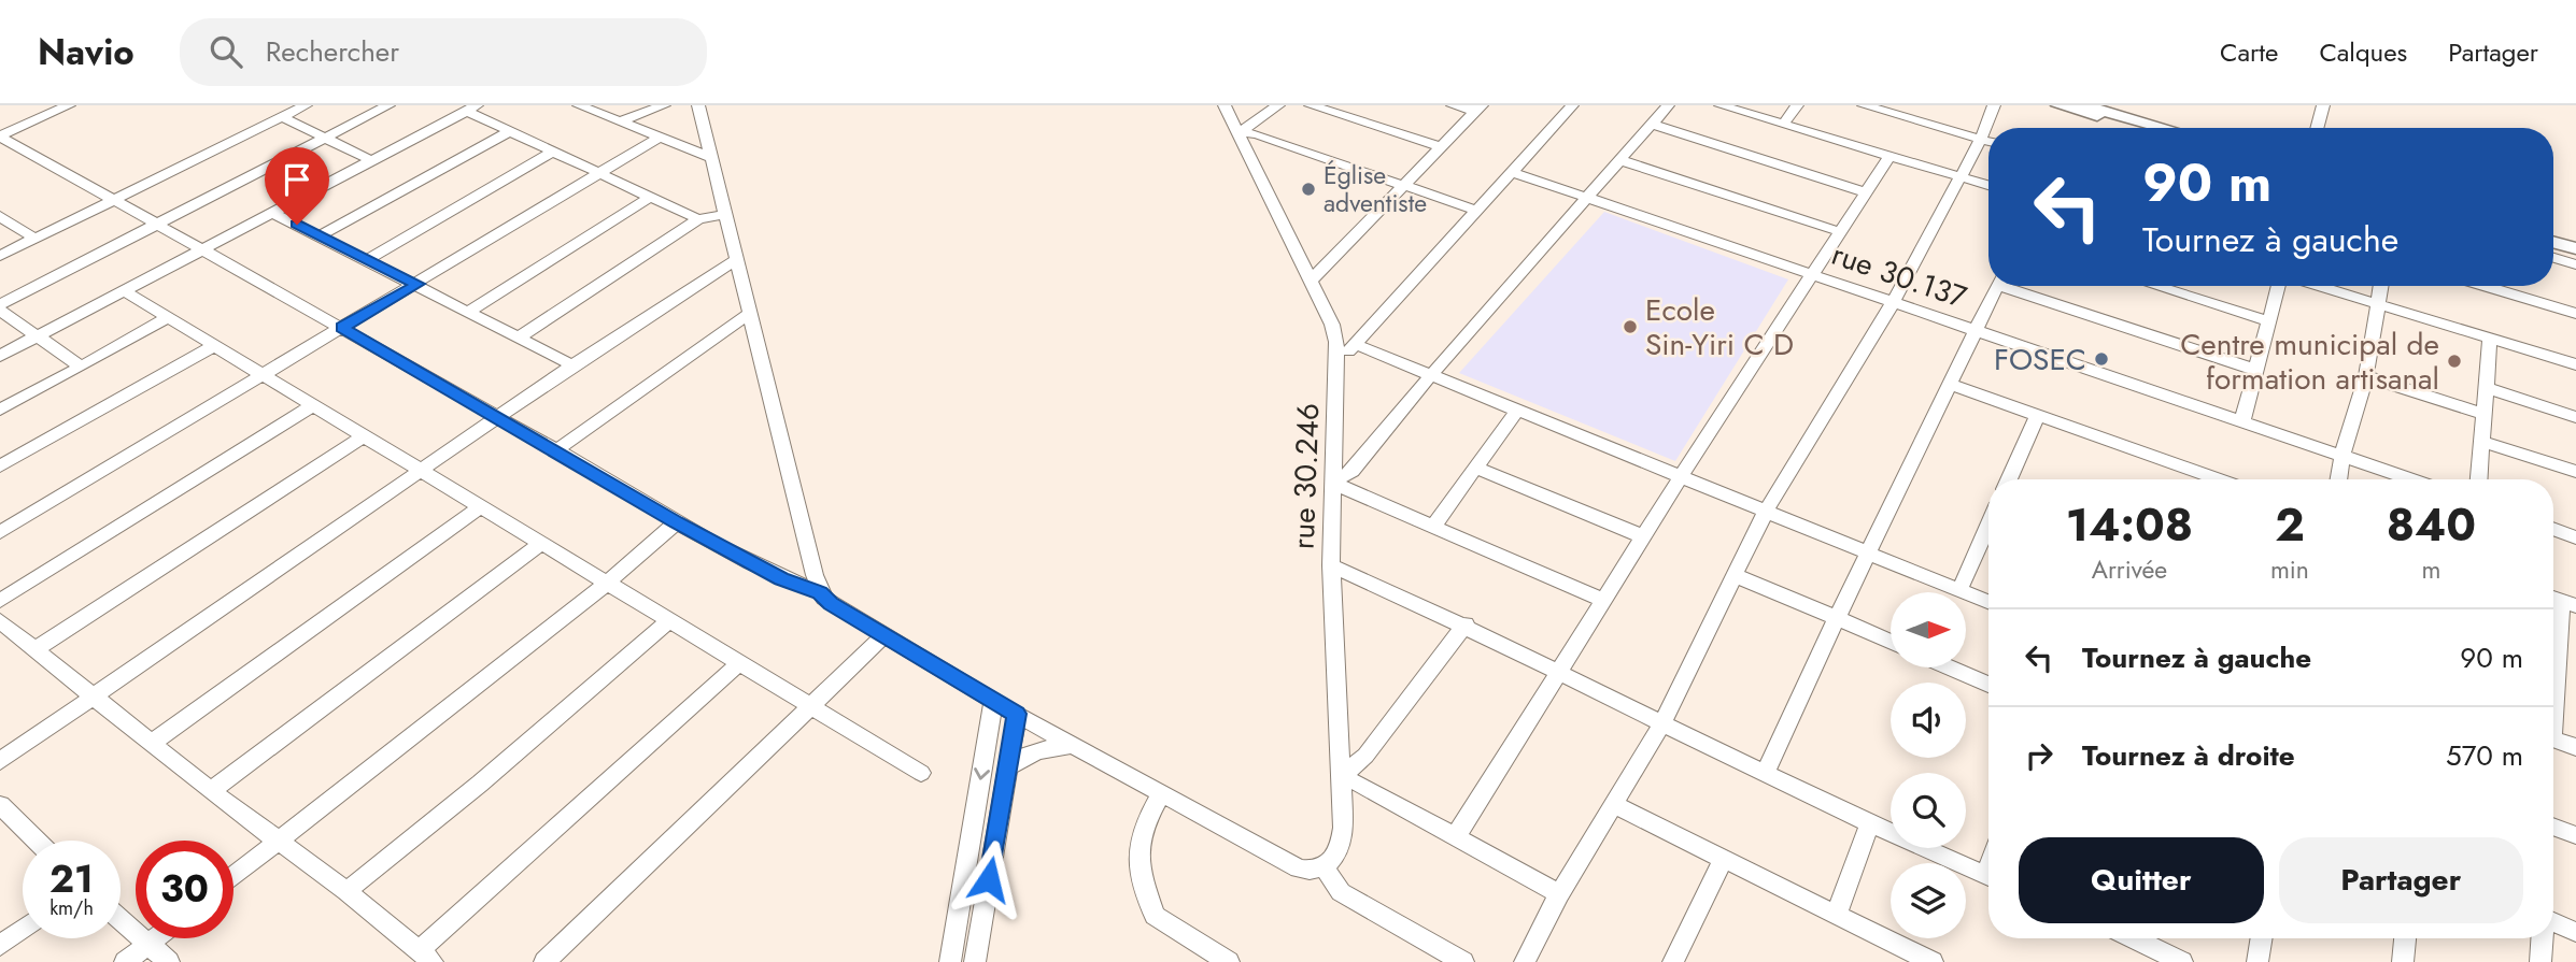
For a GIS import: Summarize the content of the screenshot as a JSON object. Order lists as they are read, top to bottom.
{
  "streets": {
    "street": ["rue 30.137", "rue 30.246"]
  },
  "places": [
    "Église adventiste",
    "Ecole Sin-Yiri C D",
    "FOSEC",
    "Centre municipal de formation artisanal"
  ],
  "north": "right",
  "page": {
    "header": "Navio",
    "search": "Rechercher",
    "nav": ["Carte", "Calques", "Partager"],
    "turn": ["90 m", "Tournez à gauche"],
    "eta": [
      "14:08",
      "Arrivée",
      "2",
      "min",
      "840",
      "m"
    ],
    "list": [
      {
        "name": "Tournez à gauche",
        "value": "90 m"
      },
      {
        "name": "Tournez à droite",
        "value": "570 m"
      }
    ],
    "buttons": ["Quitter", "Partager"],
    "speed": "21 km/h",
    "limit": "30"
  }
}
